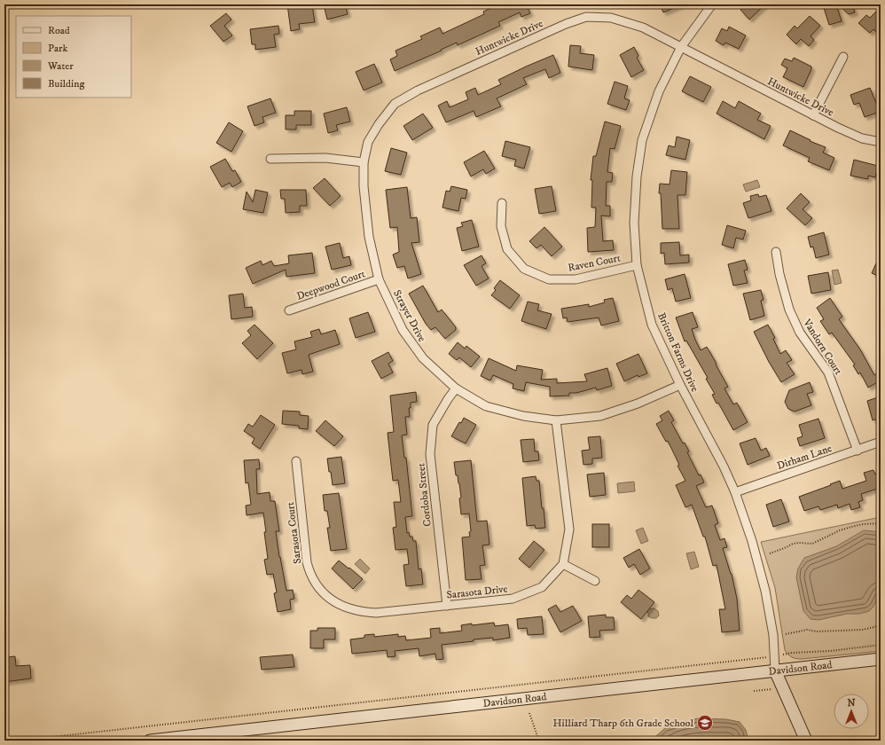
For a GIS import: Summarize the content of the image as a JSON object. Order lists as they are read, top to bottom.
{
  "streets": {
    "main road": ["Davidson Road"],
    "street": [
      "Huntwicke Drive",
      "Raven Court",
      "Deepwood Court",
      "Strayer Drive",
      "Vandorn Court",
      "Britton Farms Drive",
      "Dirham Lane",
      "Cordoba Street",
      "Sarasota Court",
      "Sarasota Drive"
    ]
  },
  "crossings": [
    ["Huntwicke Drive", "Strayer Drive"],
    ["Huntwicke Drive", "Britton Farms Drive"],
    ["Raven Court", "Britton Farms Drive"],
    ["Deepwood Court", "Strayer Drive"],
    ["Strayer Drive", "Britton Farms Drive"],
    ["Strayer Drive", "Cordoba Street"],
    ["Vandorn Court", "Dirham Lane"],
    ["Britton Farms Drive", "Dirham Lane"],
    ["Britton Farms Drive", "Davidson Road"],
    ["Cordoba Street", "Sarasota Drive"],
    ["Sarasota Court", "Sarasota Drive"]
  ],
  "places": {
    "school or university": ["Hilliard Tharp 6th Grade School"]
  },
  "legend": [
    "Road",
    "Park",
    "Water",
    "Building"
  ],
  "north": "top"
}
